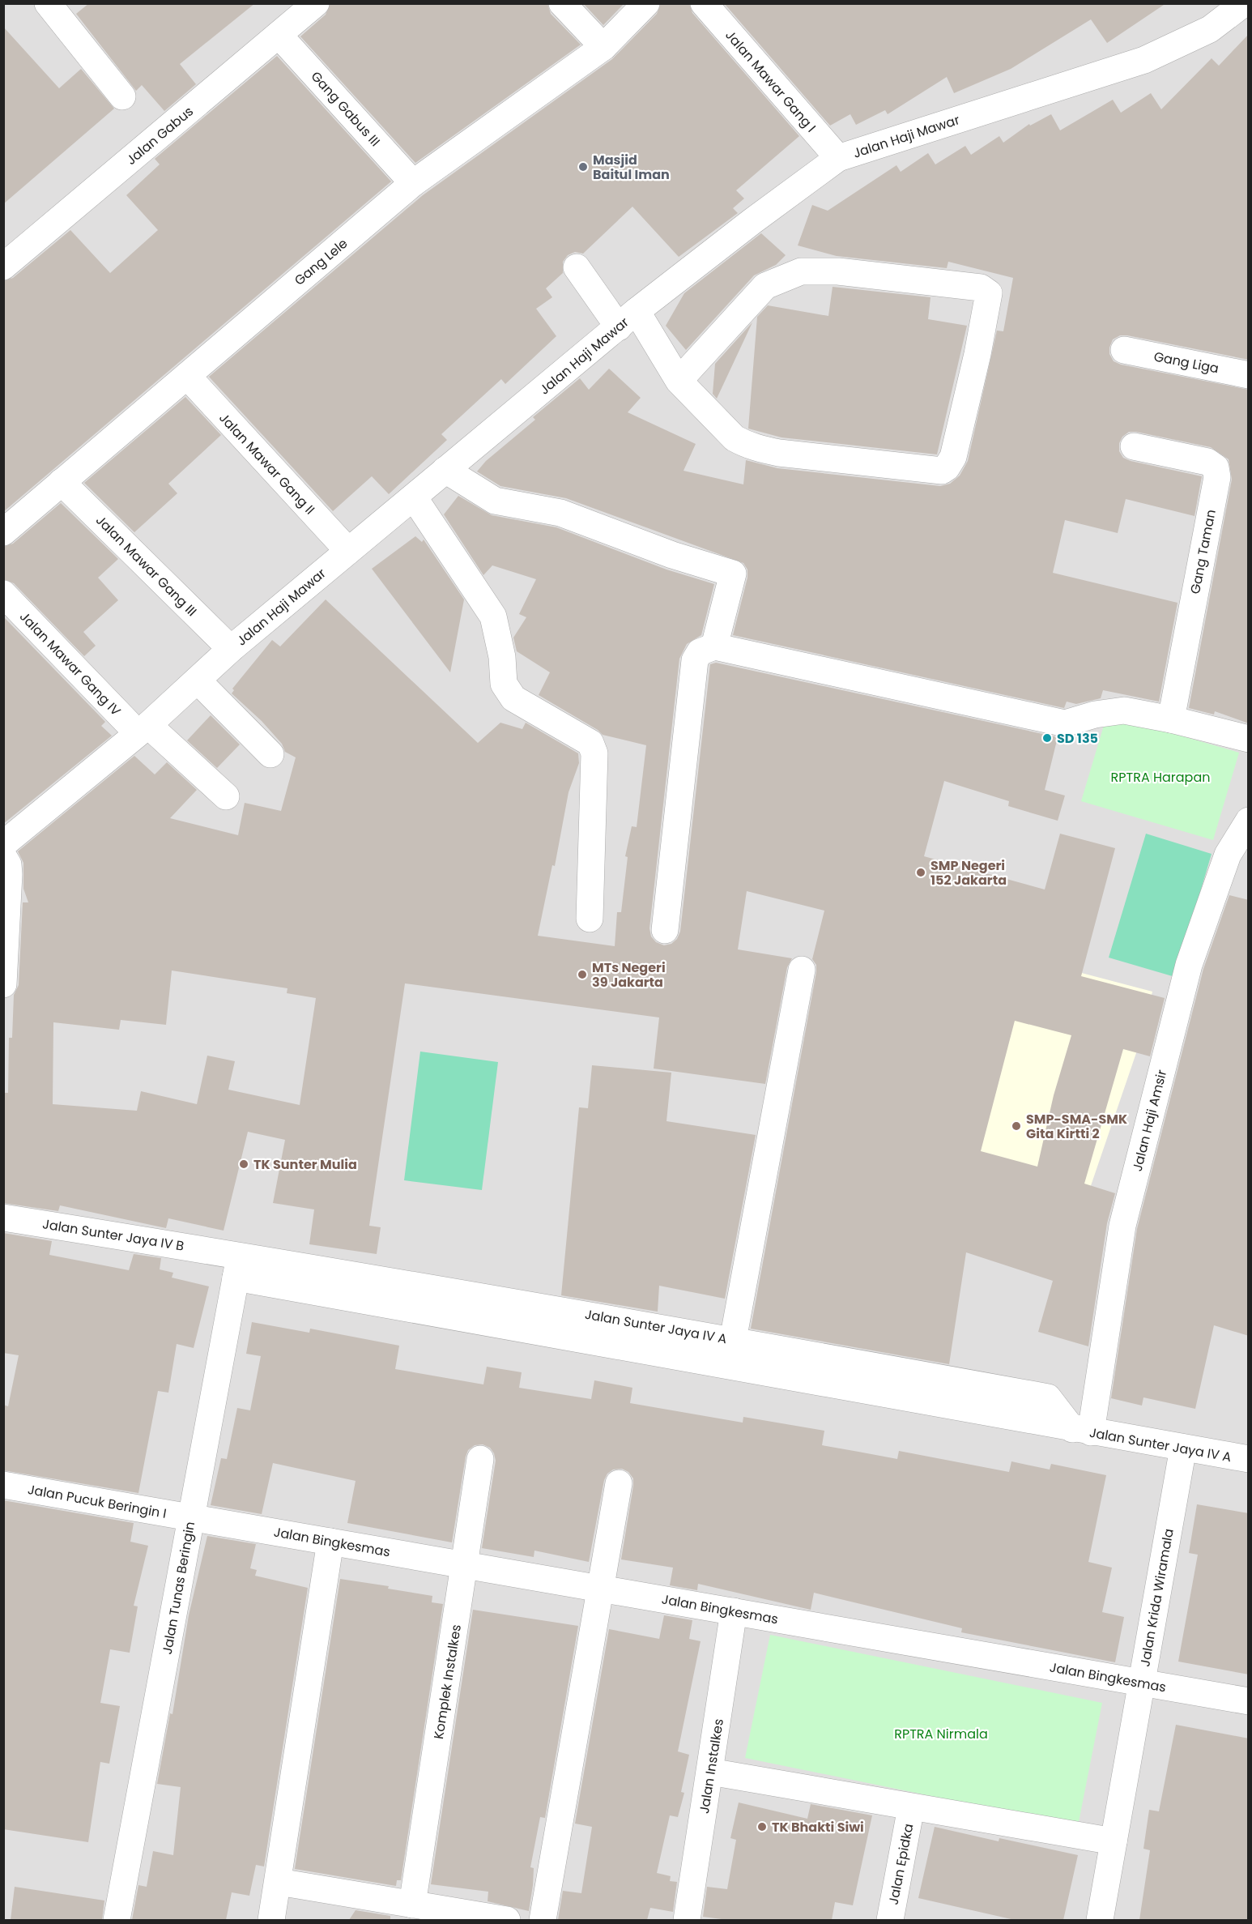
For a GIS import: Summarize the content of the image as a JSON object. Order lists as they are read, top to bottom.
{
  "streets": {
    "street": [
      "Jalan Mawar Gang I",
      "Gang Gabus III",
      "Jalan Gabus",
      "Jalan Haji Mawar",
      "Gang Lele",
      "Gang Liga",
      "Jalan Mawar Gang II",
      "Gang Taman",
      "Jalan Mawar Gang III",
      "Jalan Mawar Gang IV",
      "Jalan Haji Amsir",
      "Jalan Sunter Jaya IV B",
      "Jalan Sunter Jaya IV A",
      "Jalan Pucuk Beringin I",
      "Jalan Bingkesmas",
      "Jalan Tunas Beringin",
      "Jalan Krida Wiramala",
      "Komplek Instalkes",
      "Jalan Instalkes",
      "Jalan Epidka"
    ]
  },
  "crossings": [
    ["Jalan Mawar Gang I", "Jalan Haji Mawar"],
    ["Gang Gabus III", "Jalan Gabus"],
    ["Gang Gabus III", "Gang Lele"],
    ["Jalan Haji Mawar", "Jalan Mawar Gang II"],
    ["Jalan Haji Mawar", "Jalan Mawar Gang III"],
    ["Jalan Haji Mawar", "Jalan Mawar Gang IV"],
    ["Gang Lele", "Jalan Mawar Gang II"],
    ["Gang Lele", "Jalan Mawar Gang III"],
    ["Jalan Haji Amsir", "Jalan Sunter Jaya IV A"],
    ["Jalan Sunter Jaya IV B", "Jalan Sunter Jaya IV A"],
    ["Jalan Sunter Jaya IV B", "Jalan Tunas Beringin"],
    ["Jalan Sunter Jaya IV A", "Jalan Tunas Beringin"],
    ["Jalan Sunter Jaya IV A", "Jalan Krida Wiramala"],
    ["Jalan Pucuk Beringin I", "Jalan Bingkesmas"],
    ["Jalan Pucuk Beringin I", "Jalan Tunas Beringin"],
    ["Jalan Bingkesmas", "Jalan Tunas Beringin"],
    ["Jalan Bingkesmas", "Jalan Krida Wiramala"],
    ["Jalan Bingkesmas", "Komplek Instalkes"],
    ["Jalan Bingkesmas", "Jalan Instalkes"]
  ],
  "parks": ["RPTRA Harapan", "RPTRA Nirmala"],
  "places": [
    "Masjid Baitul Iman",
    "SD 135",
    "SMP Negeri 152 Jakarta",
    "MTs Negeri 39 Jakarta",
    "SMP-SMA-SMK Gita Kirtti 2",
    "TK Sunter Mulia",
    "TK Bhakti Siwi"
  ]
}
